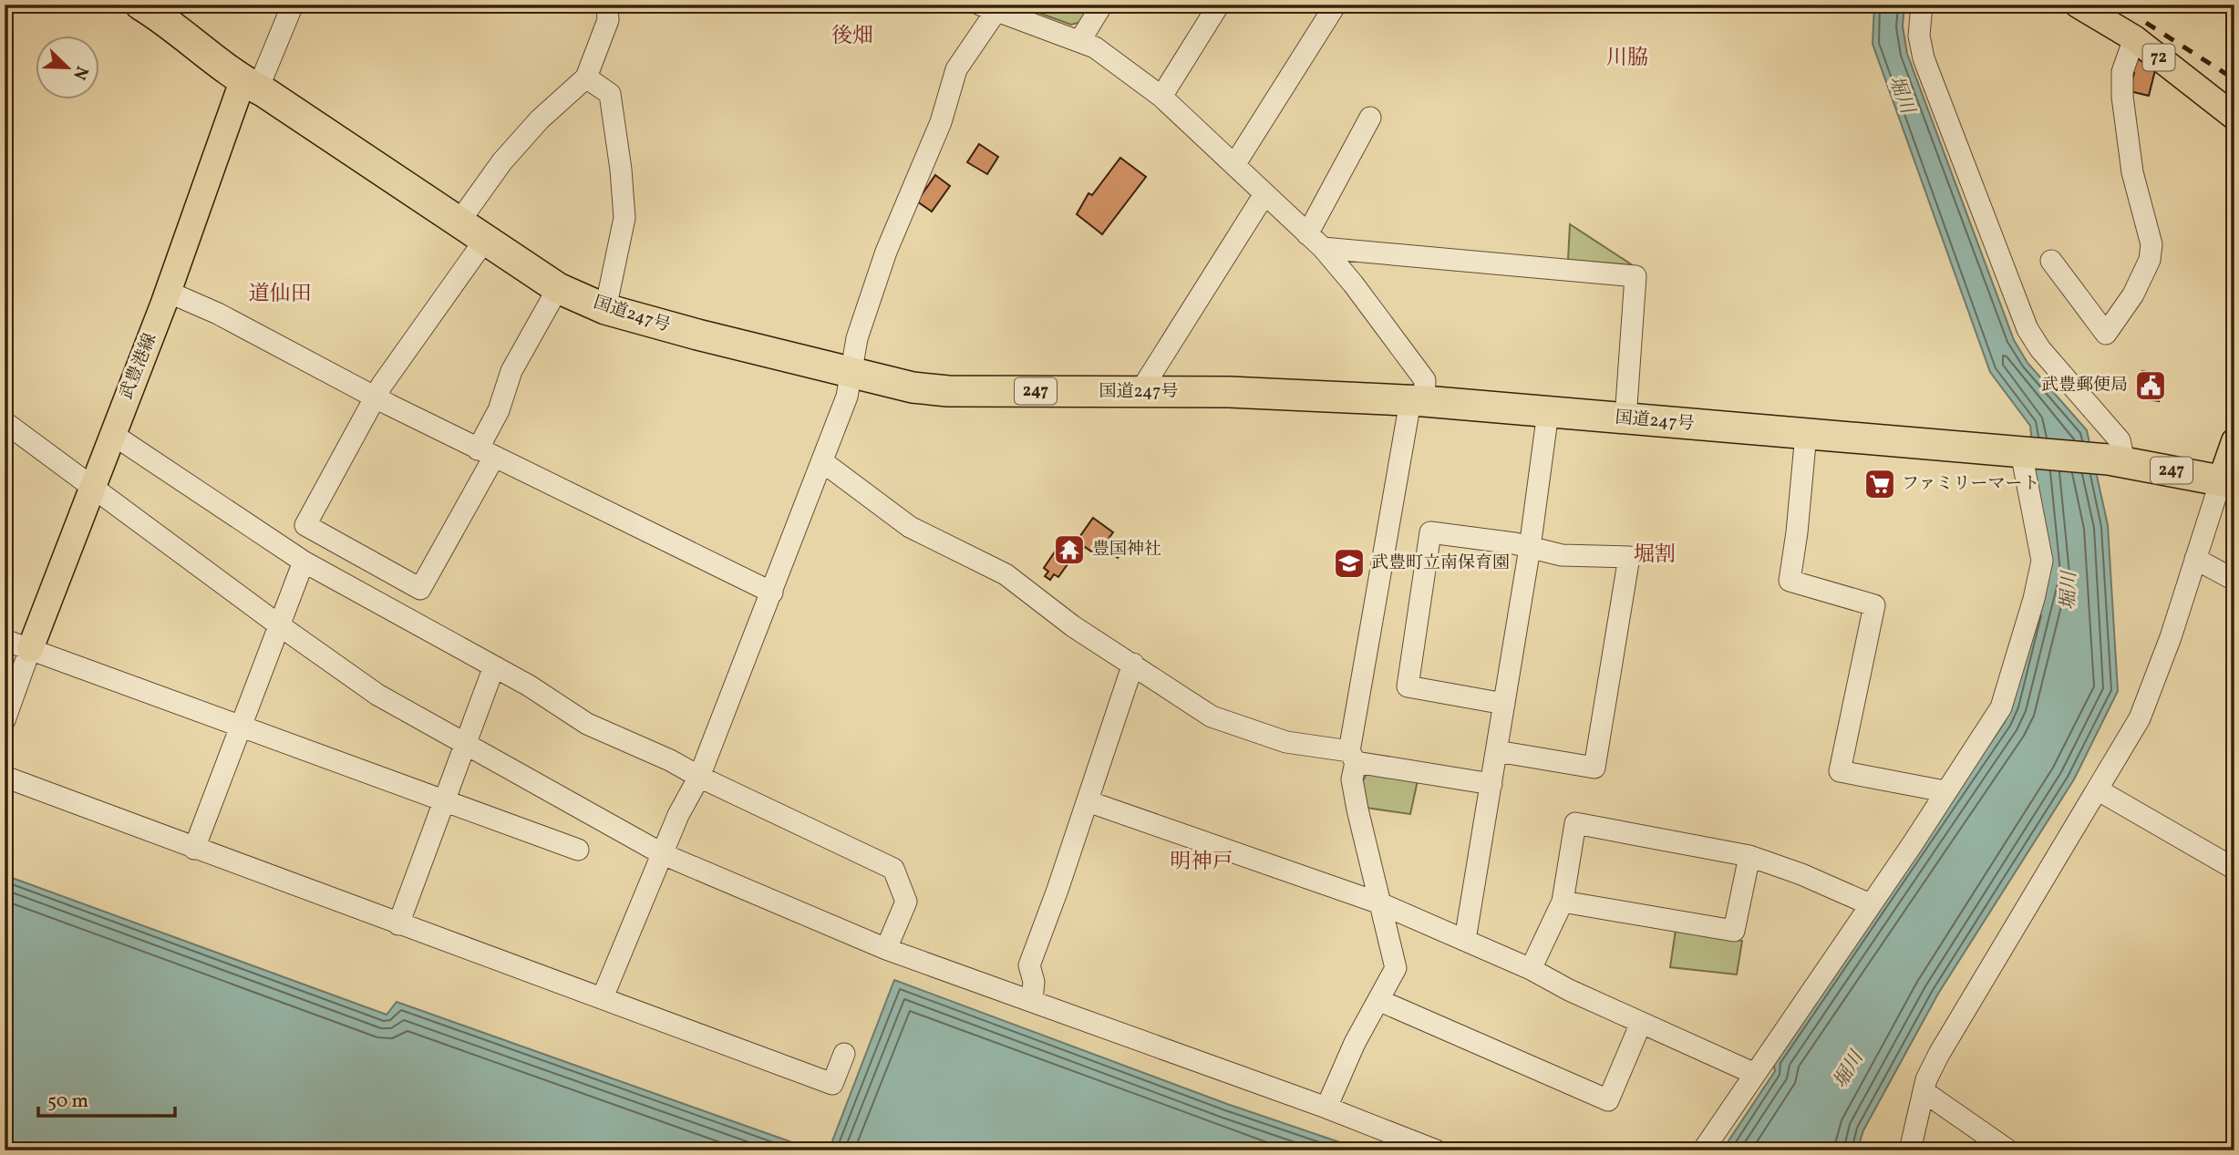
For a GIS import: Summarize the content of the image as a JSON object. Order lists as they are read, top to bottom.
{
  "streets": {
    "highway": ["国道247号", "247"],
    "main road": ["72", "武豊港線"]
  },
  "crossings": [
    ["国道247号", "武豊港線"]
  ],
  "districts": [
    "後畑",
    "川脇",
    "道仙田",
    "堀割",
    "明神戸"
  ],
  "water": ["堀川"],
  "places": {
    "public building": ["武豊郵便局"],
    "supermarket": ["ファミリーマート"],
    "temple": ["豊国神社"],
    "school or university": ["武豊町立南保育園"]
  },
  "scale_bar": "50 m",
  "north": "bottom right"
}
